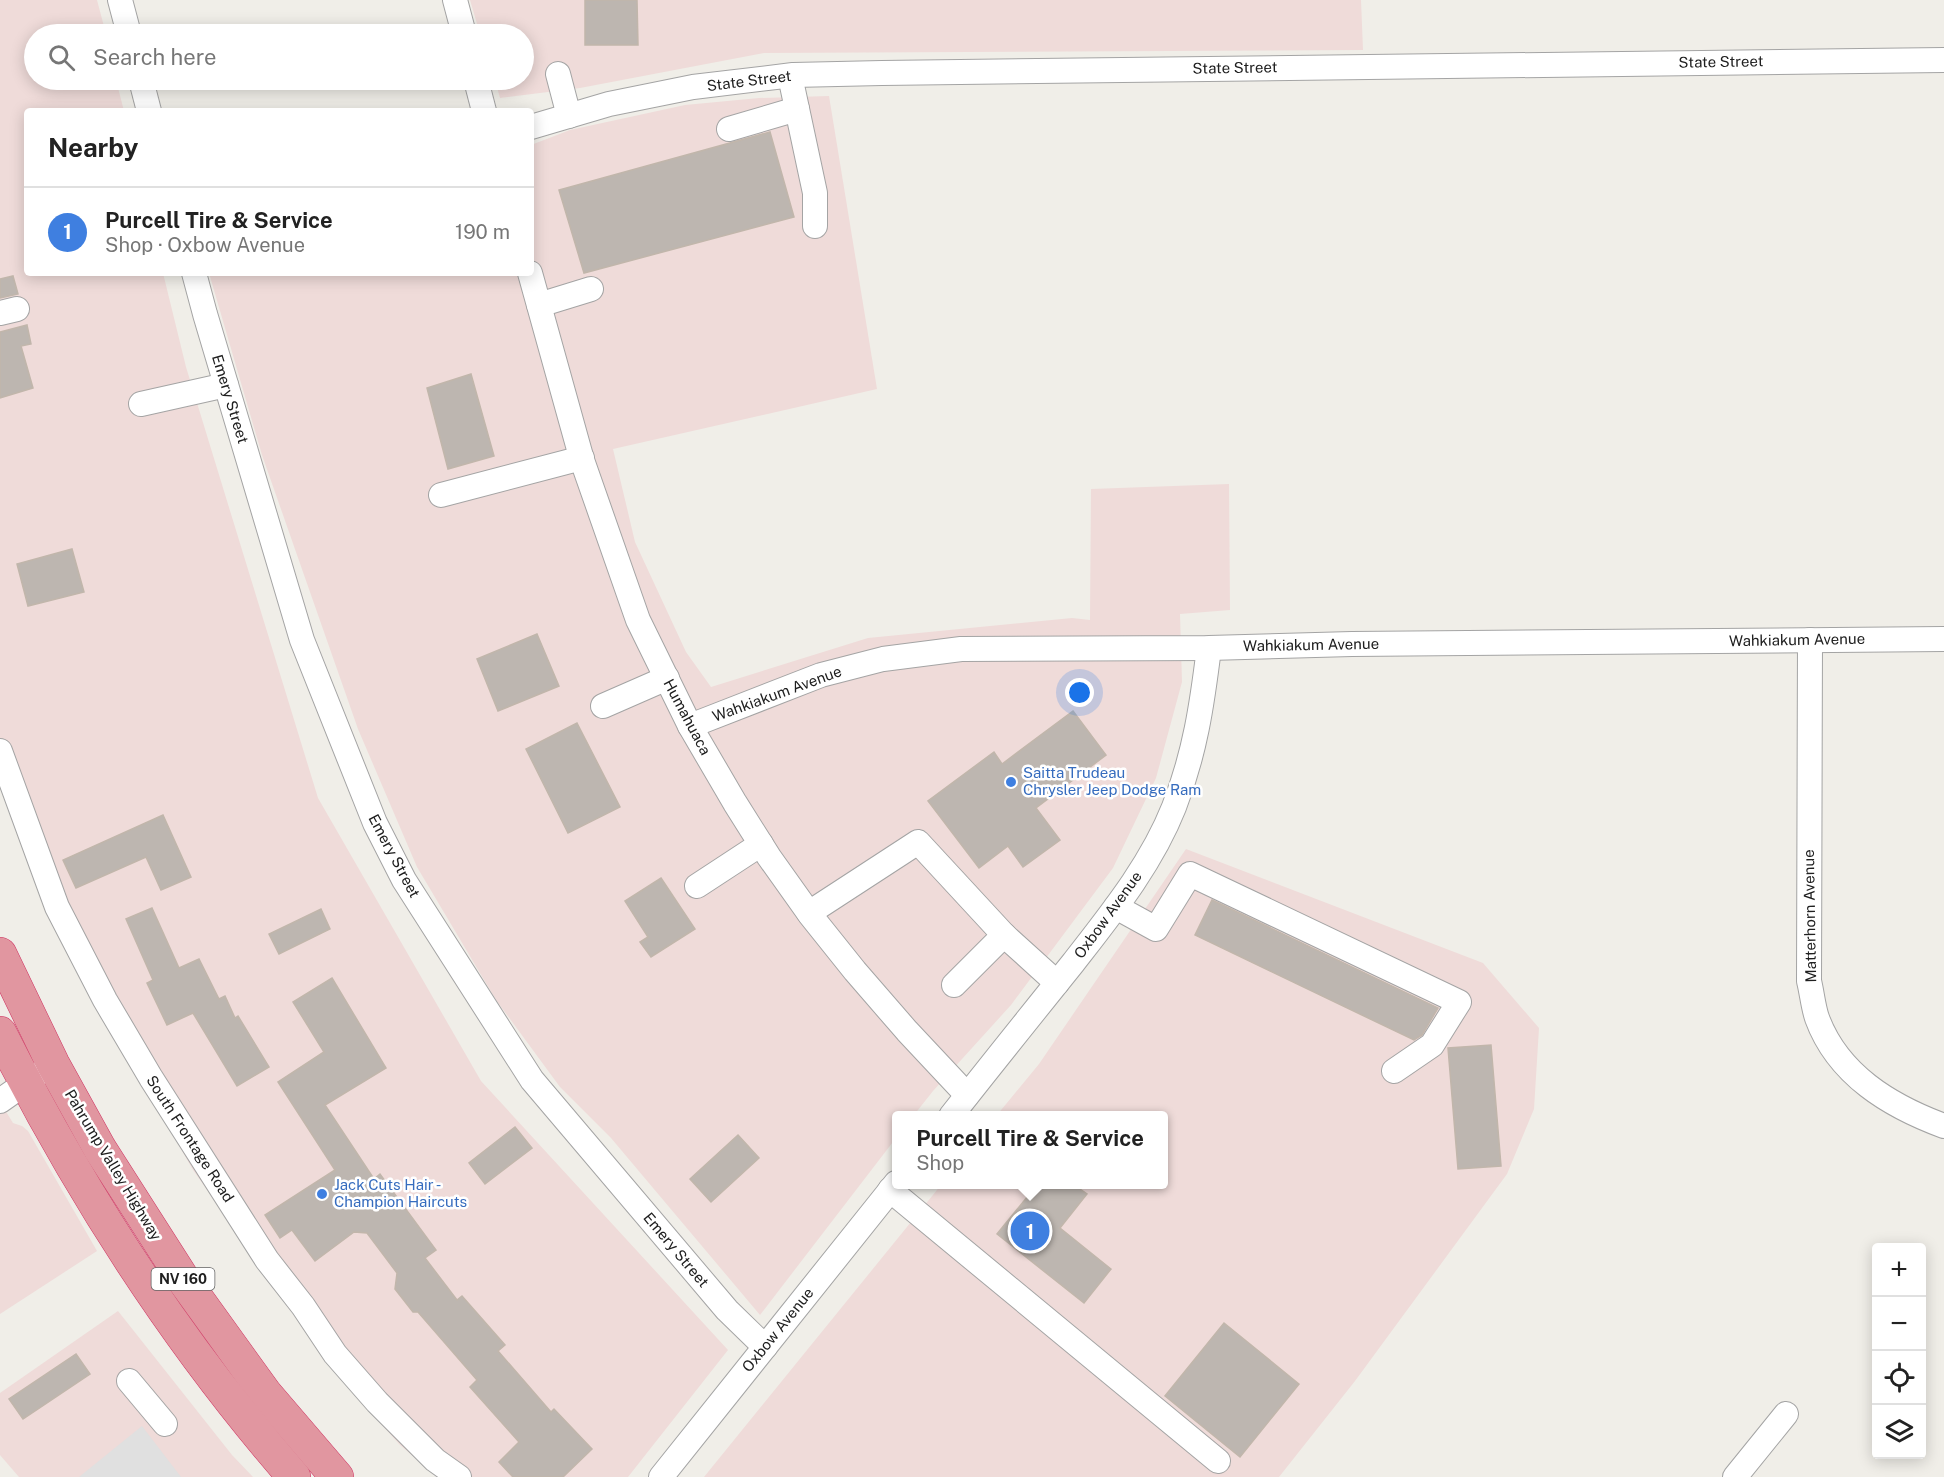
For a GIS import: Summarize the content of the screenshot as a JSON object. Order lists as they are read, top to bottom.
{
  "streets": {
    "highway": ["Pahrump Valley Highway", "NV 160"],
    "street": [
      "State Street",
      "Emery Street",
      "Wahkiakum Avenue",
      "Humahuaca",
      "Oxbow Avenue",
      "Matterhorn Avenue",
      "South Frontage Road"
    ]
  },
  "crossings": [
    ["Emery Street", "Oxbow Avenue"],
    ["Wahkiakum Avenue", "Humahuaca"],
    ["Wahkiakum Avenue", "Oxbow Avenue"],
    ["Wahkiakum Avenue", "Matterhorn Avenue"],
    ["Humahuaca", "Oxbow Avenue"]
  ],
  "places": ["Saitta Trudeau Chrysler Jeep Dodge Ram", "Jack Cuts Hair - Champion Haircuts"],
  "page": {
    "search": "Search here",
    "heading": "Nearby",
    "list": [
      {
        "mark": "1",
        "name": "Purcell Tire & Service",
        "note": "Shop · Oxbow Avenue",
        "value": "190 m"
      }
    ],
    "popup": ["Purcell Tire & Service", "Shop"],
    "pins": "1",
    "map_buttons": ["+", "−"]
  }
}
